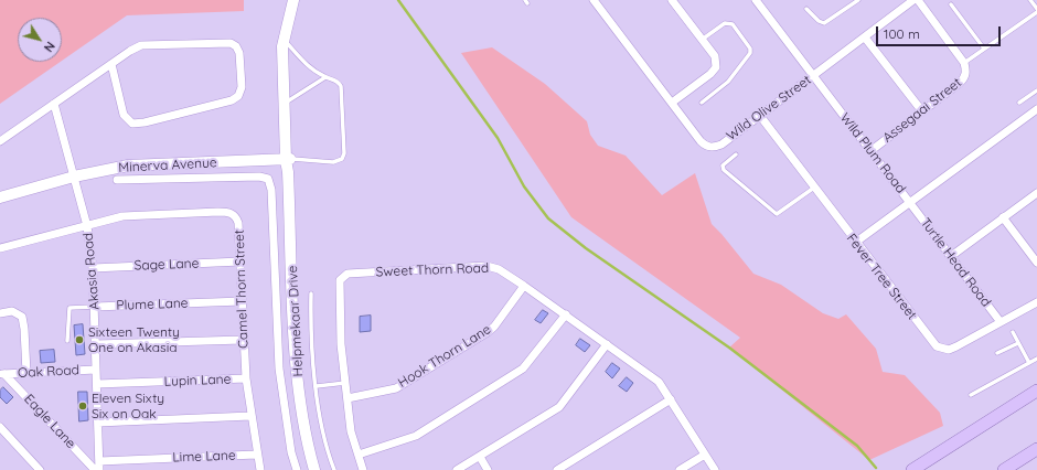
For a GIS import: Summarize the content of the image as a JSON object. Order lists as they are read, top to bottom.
{
  "streets": {
    "street": [
      "Wild Olive Street",
      "Assegaai Street",
      "Wild Plum Road",
      "Minerva Avenue",
      "Turtle Head Road",
      "Sage Lane",
      "Sweet Thorn Road",
      "Akasia Road",
      "Fever Tree Street",
      "Camel Thorn Street",
      "Plume Lane",
      "Helpmekaar Drive",
      "Hook Thorn Lane",
      "Oak Road",
      "Lupin Lane",
      "Eagle Lane",
      "Lime Lane"
    ]
  },
  "crossings": [
    ["Wild Olive Street", "Wild Plum Road"],
    ["Wild Olive Street", "Fever Tree Street"],
    ["Assegaai Street", "Wild Plum Road"],
    ["Wild Plum Road", "Turtle Head Road"],
    ["Minerva Avenue", "Akasia Road"],
    ["Minerva Avenue", "Helpmekaar Drive"],
    ["Turtle Head Road", "Fever Tree Street"],
    ["Sage Lane", "Akasia Road"],
    ["Sage Lane", "Camel Thorn Street"],
    ["Sweet Thorn Road", "Hook Thorn Lane"],
    ["Akasia Road", "Camel Thorn Street"],
    ["Akasia Road", "Plume Lane"],
    ["Akasia Road", "Oak Road"],
    ["Akasia Road", "Lupin Lane"],
    ["Akasia Road", "Lime Lane"],
    ["Camel Thorn Street", "Plume Lane"],
    ["Camel Thorn Street", "Lupin Lane"],
    ["Camel Thorn Street", "Lime Lane"],
    ["Oak Road", "Eagle Lane"]
  ],
  "places": ["Sixteen Twenty One on Akasia", "Eleven Sixty Six on Oak"],
  "scale_bar": "100 m",
  "north": "bottom right"
}
